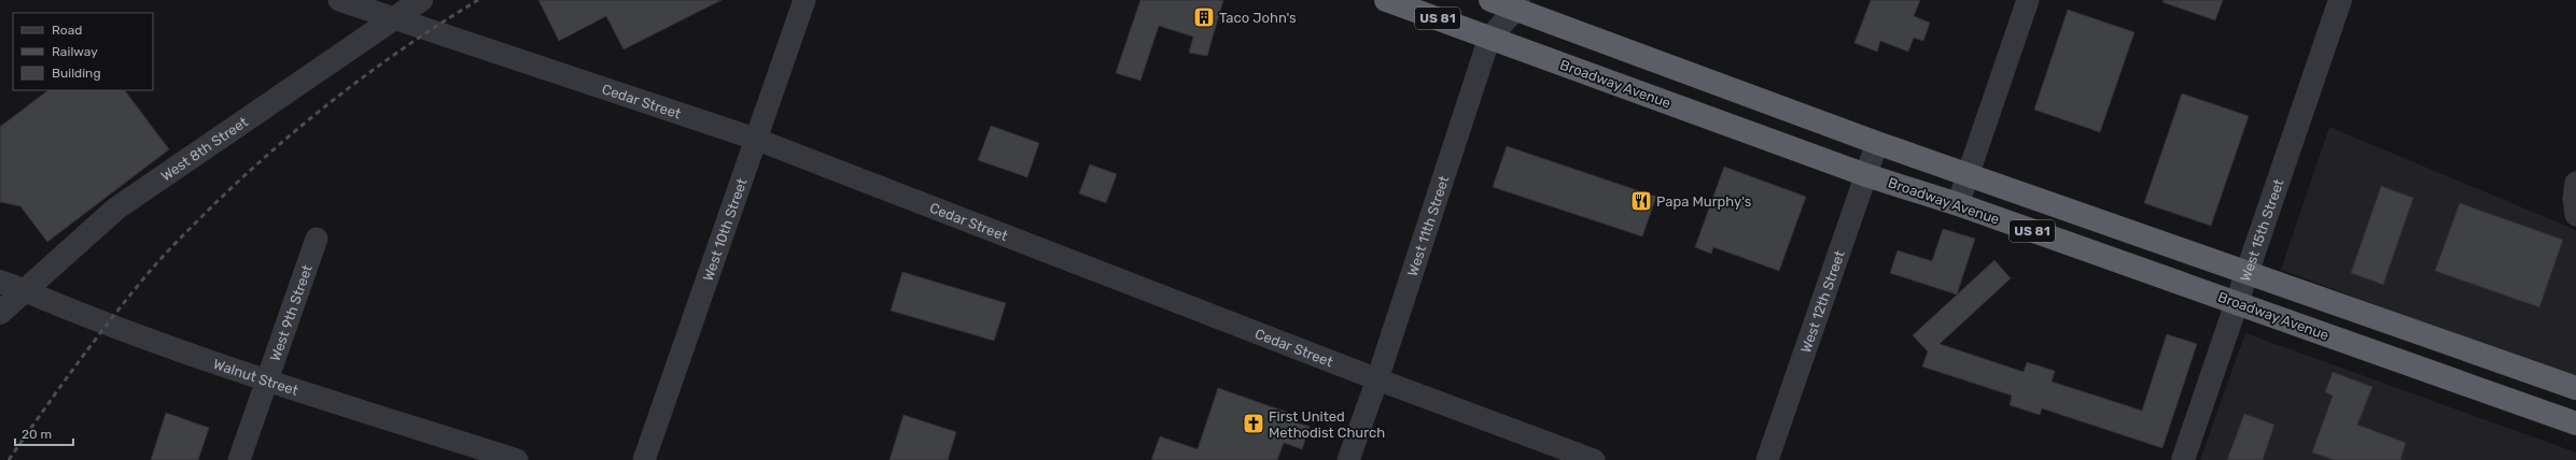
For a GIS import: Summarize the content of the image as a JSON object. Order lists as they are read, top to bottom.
{
  "streets": {
    "highway": ["US 81", "Broadway Avenue"],
    "street": [
      "Cedar Street",
      "West 8th Street",
      "West 11th Street",
      "West 10th Street",
      "West 15th Street",
      "West 12th Street",
      "West 9th Street",
      "Walnut Street"
    ]
  },
  "crossings": [
    ["US 81", "West 11th Street"],
    ["US 81", "West 15th Street"],
    ["US 81", "West 12th Street"],
    ["Broadway Avenue", "West 11th Street"],
    ["Broadway Avenue", "West 15th Street"],
    ["Broadway Avenue", "West 12th Street"],
    ["Cedar Street", "West 8th Street"],
    ["Cedar Street", "West 11th Street"],
    ["Cedar Street", "West 10th Street"],
    ["West 8th Street", "Walnut Street"],
    ["West 9th Street", "Walnut Street"]
  ],
  "places": {
    "building": ["Taco John's"],
    "restaurant": ["Papa Murphy's"],
    "church": ["First United Methodist Church"]
  },
  "legend": ["Road", "Railway", "Building"],
  "scale_bar": "20 m"
}
